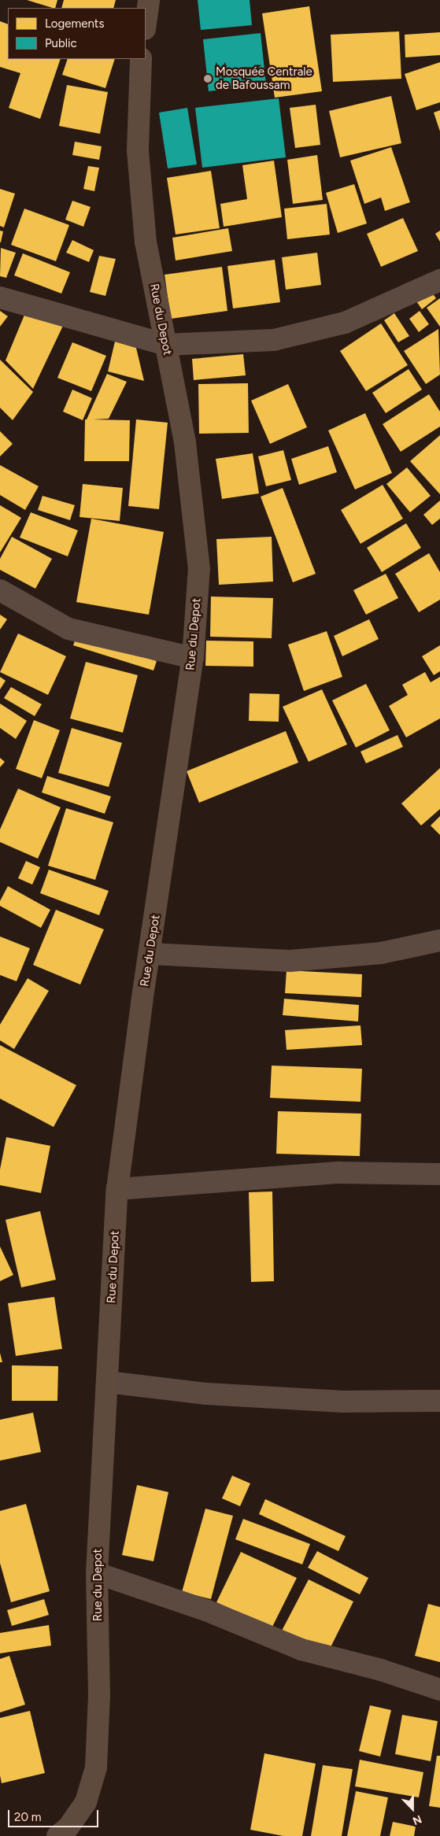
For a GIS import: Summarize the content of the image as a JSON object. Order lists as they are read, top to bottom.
{
  "streets": {
    "street": ["Rue du Depot"]
  },
  "places": ["Mosquée Centrale de Bafoussam"],
  "legend": ["Logements", "Public"],
  "scale_bar": "20 m",
  "north": "bottom"
}
